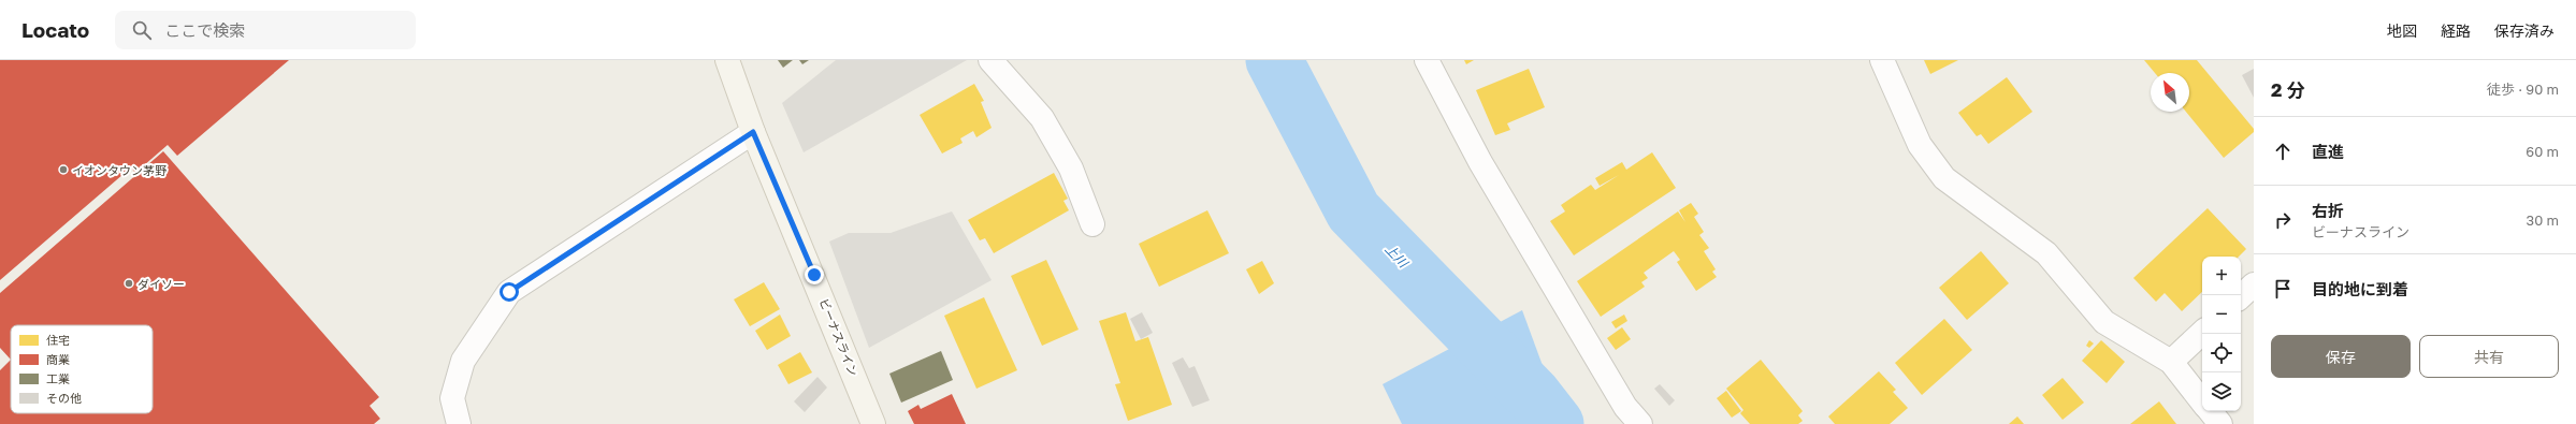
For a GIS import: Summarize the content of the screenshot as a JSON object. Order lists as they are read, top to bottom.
{
  "streets": {
    "main road": ["ビーナスライン"]
  },
  "water": ["上川"],
  "places": ["イオンタウン茅野", "ダイソー"],
  "legend": [
    "住宅",
    "商業",
    "工業",
    "その他"
  ],
  "north": "top left",
  "page": {
    "header": "Locato",
    "search": "ここで検索",
    "nav": ["地図", "経路", "保存済み"],
    "heading": ["2 分", "徒歩 · 90 m"],
    "list": [
      ["直進", "60 m"],
      ["右折", "ビーナスライン", "30 m"],
      "目的地に到着"
    ],
    "map_buttons": ["+", "−"],
    "buttons": ["保存", "共有"]
  }
}
